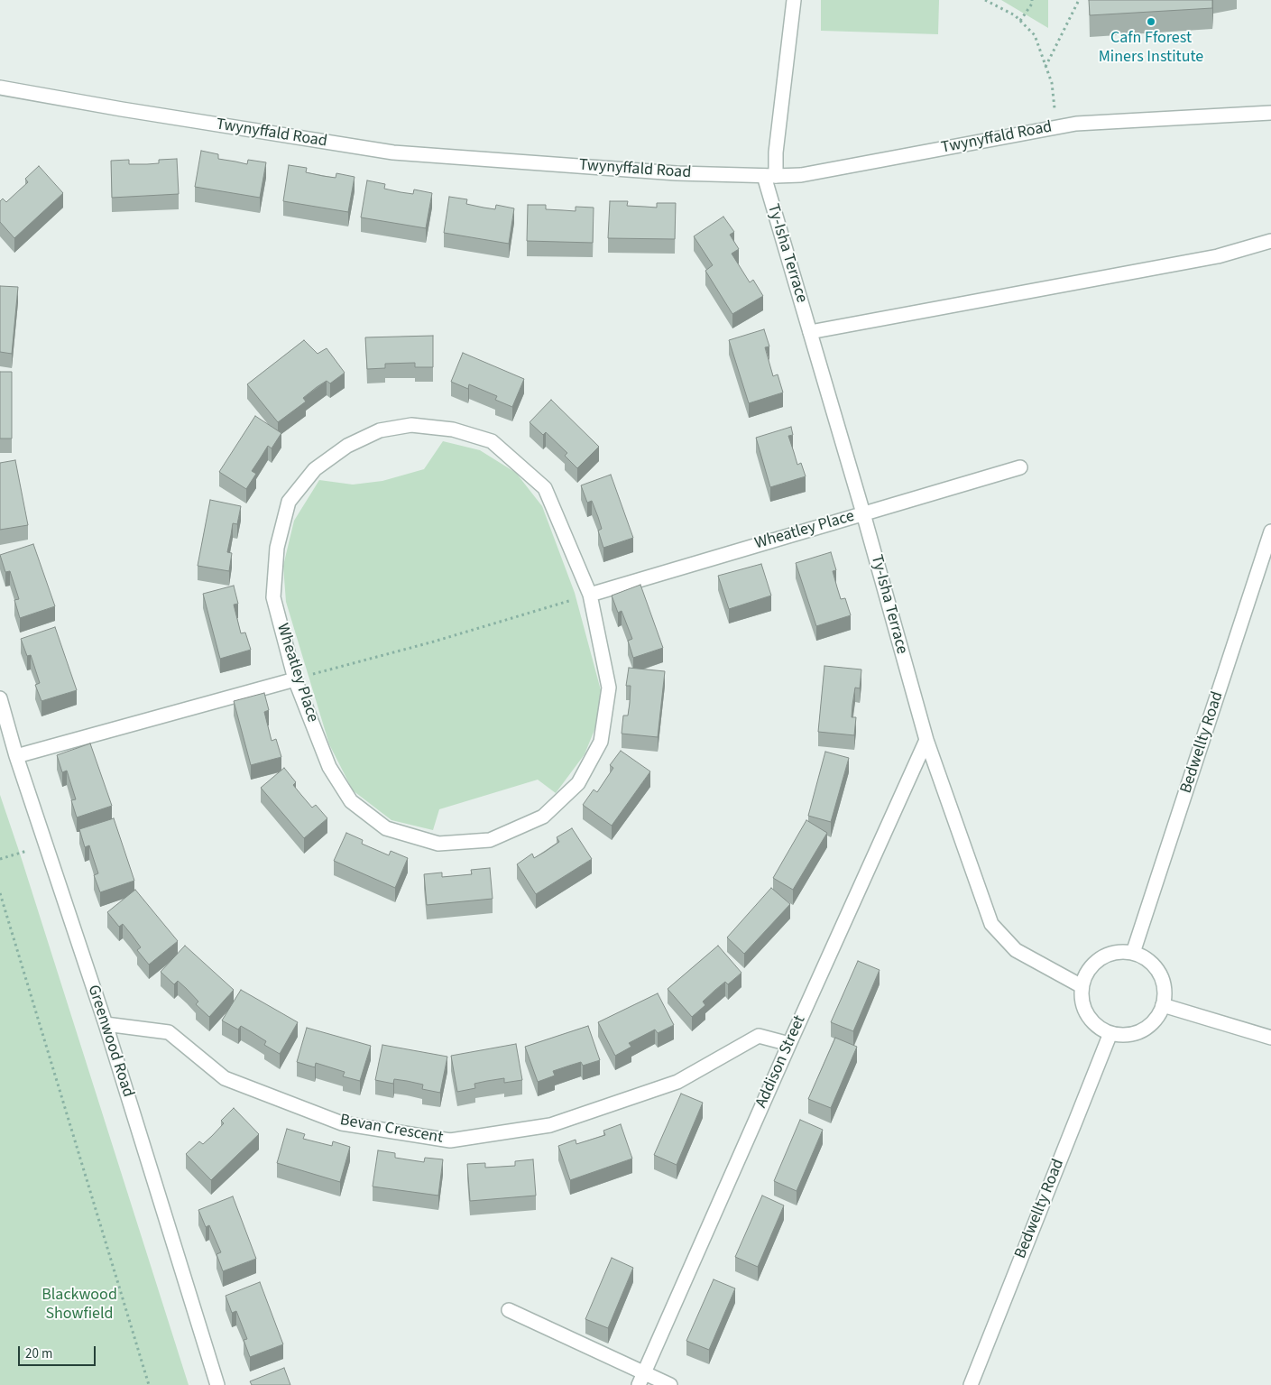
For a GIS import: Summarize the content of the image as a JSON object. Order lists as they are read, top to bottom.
{
  "streets": {
    "street": [
      "Twynyffald Road",
      "Ty-Isha Terrace",
      "Wheatley Place",
      "Bedwellty Road",
      "Greenwood Road",
      "Addison Street",
      "Bevan Crescent"
    ]
  },
  "crossings": [
    ["Twynyffald Road", "Ty-Isha Terrace"],
    ["Ty-Isha Terrace", "Wheatley Place"],
    ["Ty-Isha Terrace", "Bedwellty Road"],
    ["Ty-Isha Terrace", "Addison Street"],
    ["Greenwood Road", "Bevan Crescent"],
    ["Addison Street", "Bevan Crescent"]
  ],
  "parks": ["Blackwood Showfield"],
  "places": ["Cafn Fforest Miners Institute"],
  "scale_bar": "20 m"
}
